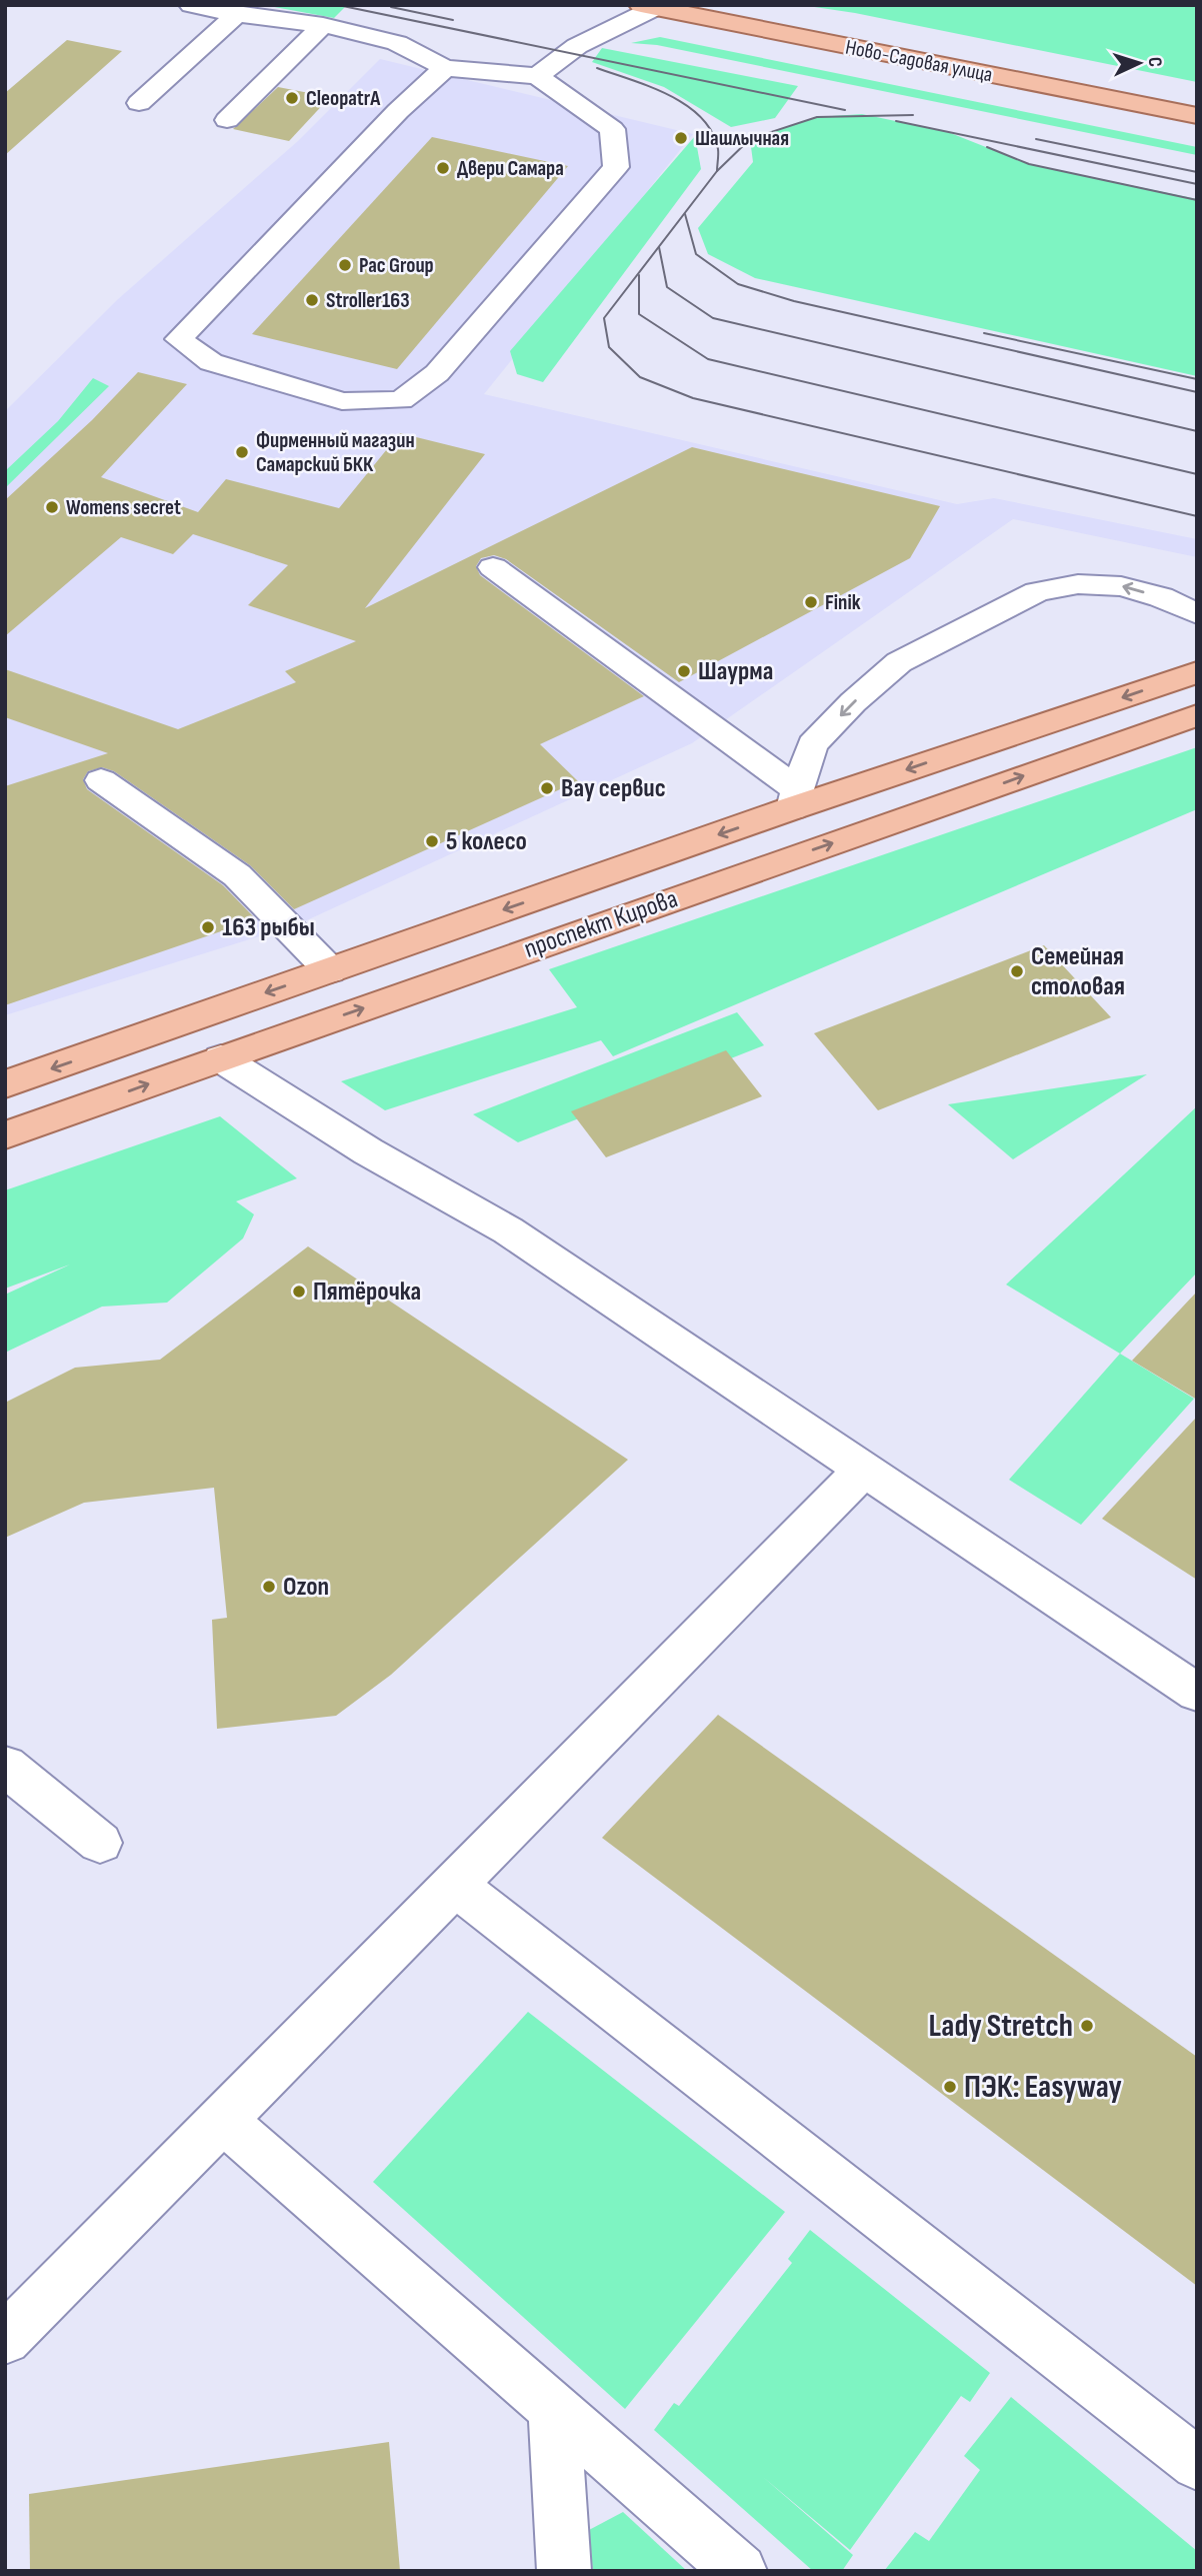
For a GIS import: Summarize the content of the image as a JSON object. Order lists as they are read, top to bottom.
{
  "streets": {
    "main road": ["Ново-Садовая улица", "проспект Кирова"]
  },
  "places": [
    "CleopatrA",
    "Шашлычная",
    "Двери Самара",
    "Pac Group",
    "Stroller163",
    "Фирменный магазин Самарский БКК",
    "Womens secret",
    "Finik",
    "Шаурма",
    "Вау сервис",
    "5 колесо",
    "163 рыбы",
    "Семейная столовая",
    "Пятёрочка",
    "Ozon",
    "Lady Stretch",
    "ПЭК: Easyway"
  ],
  "north": "right"
}
